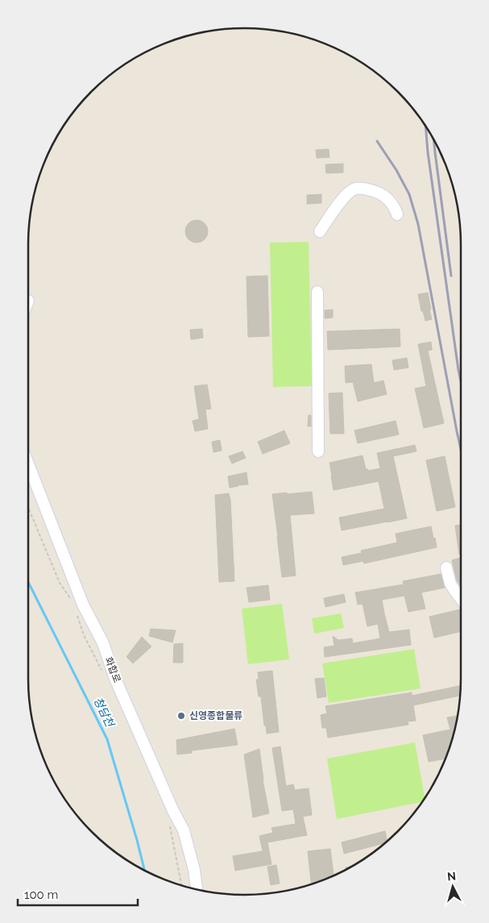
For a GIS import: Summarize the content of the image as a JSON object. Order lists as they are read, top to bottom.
{
  "streets": {
    "street": ["화합로"]
  },
  "water": ["청담천"],
  "places": ["신영종합물류"],
  "scale_bar": "100 m",
  "north": "top"
}
